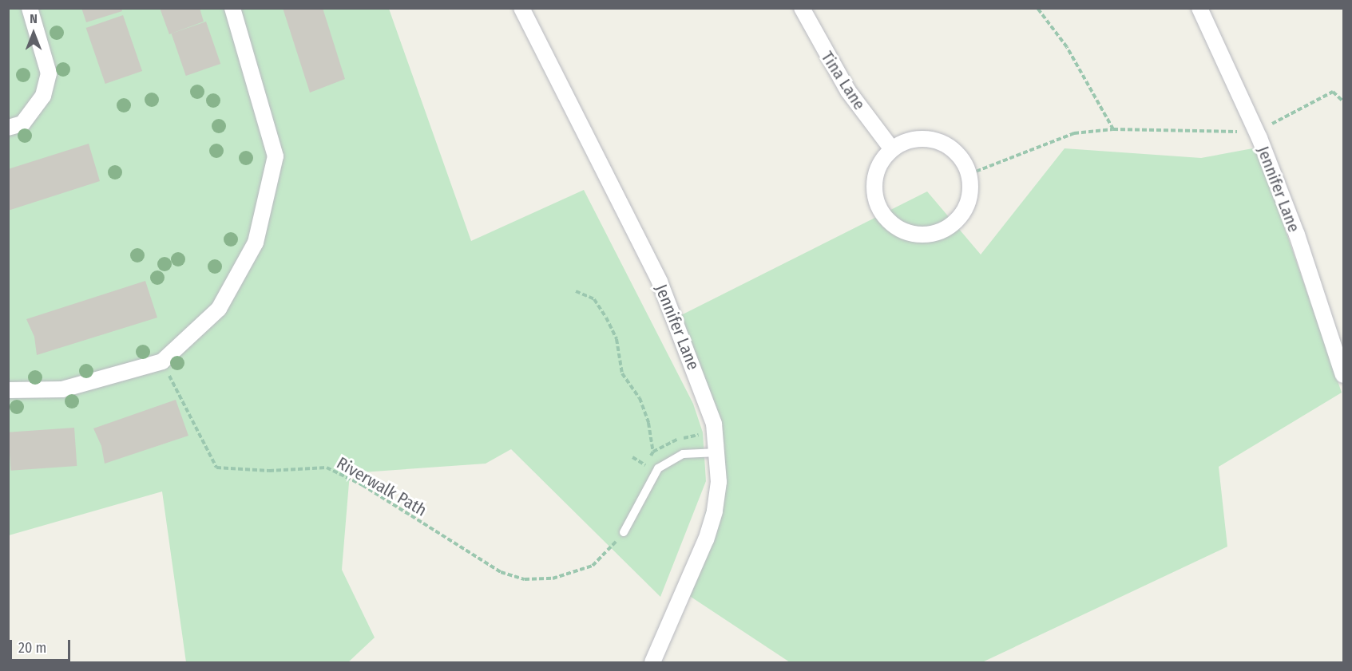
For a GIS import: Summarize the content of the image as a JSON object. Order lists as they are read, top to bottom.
{
  "streets": {
    "street": ["Tina Lane", "Jennifer Lane"],
    "path": ["Riverwalk Path"]
  },
  "scale_bar": "20 m",
  "north": "top"
}
